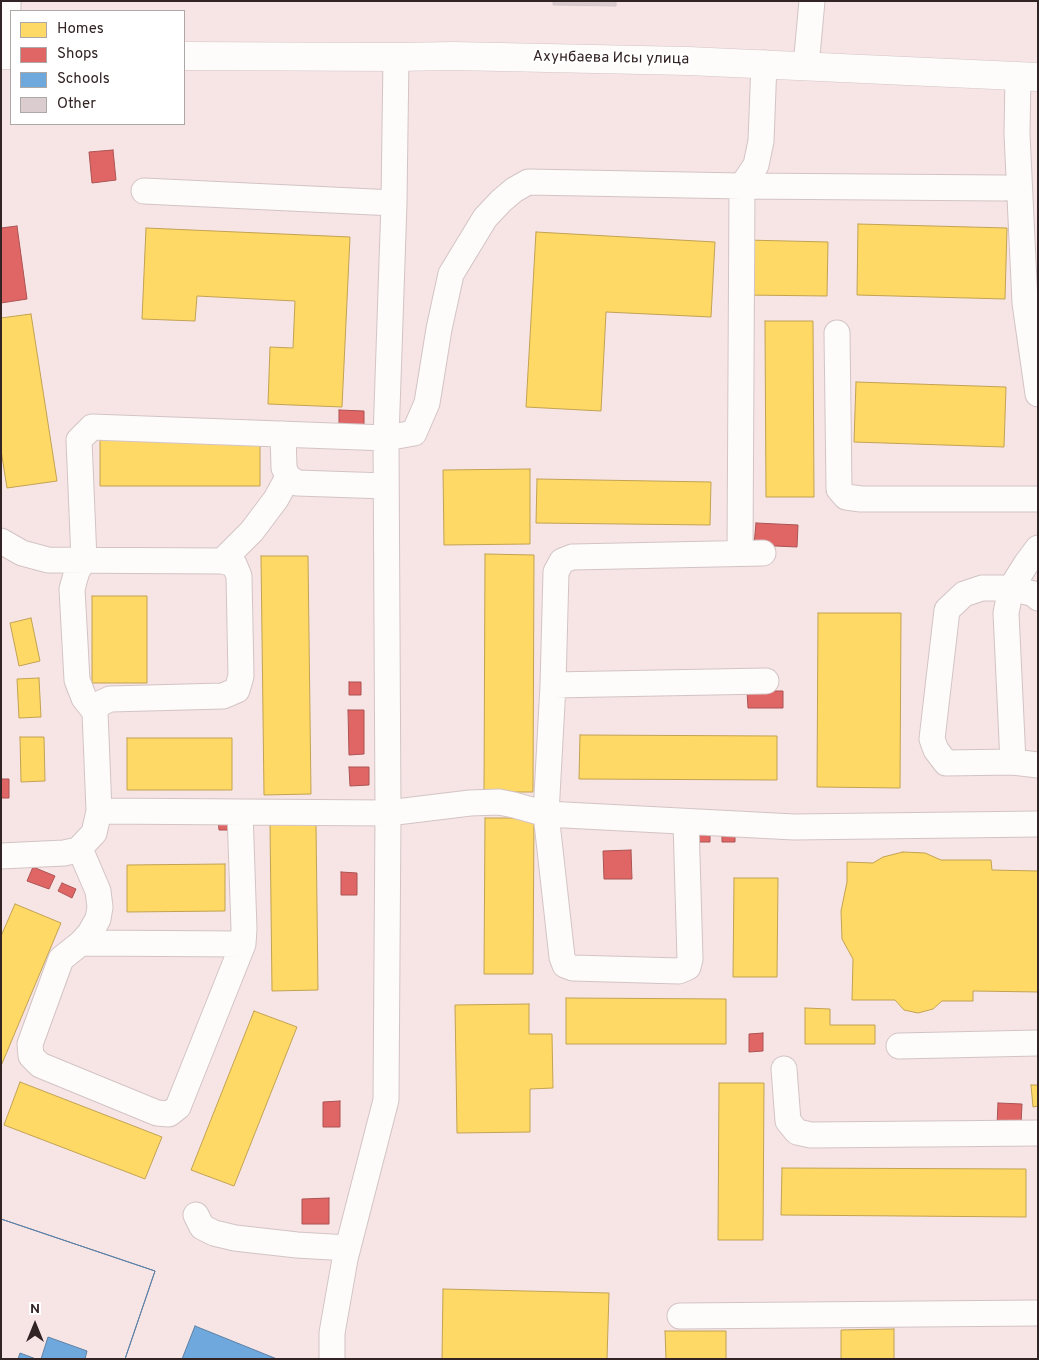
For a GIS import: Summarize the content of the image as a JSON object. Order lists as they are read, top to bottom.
{
  "streets": {
    "main road": ["Ахунбаева Исы улица"]
  },
  "legend": [
    "Homes",
    "Shops",
    "Schools",
    "Other"
  ],
  "north": "top"
}
